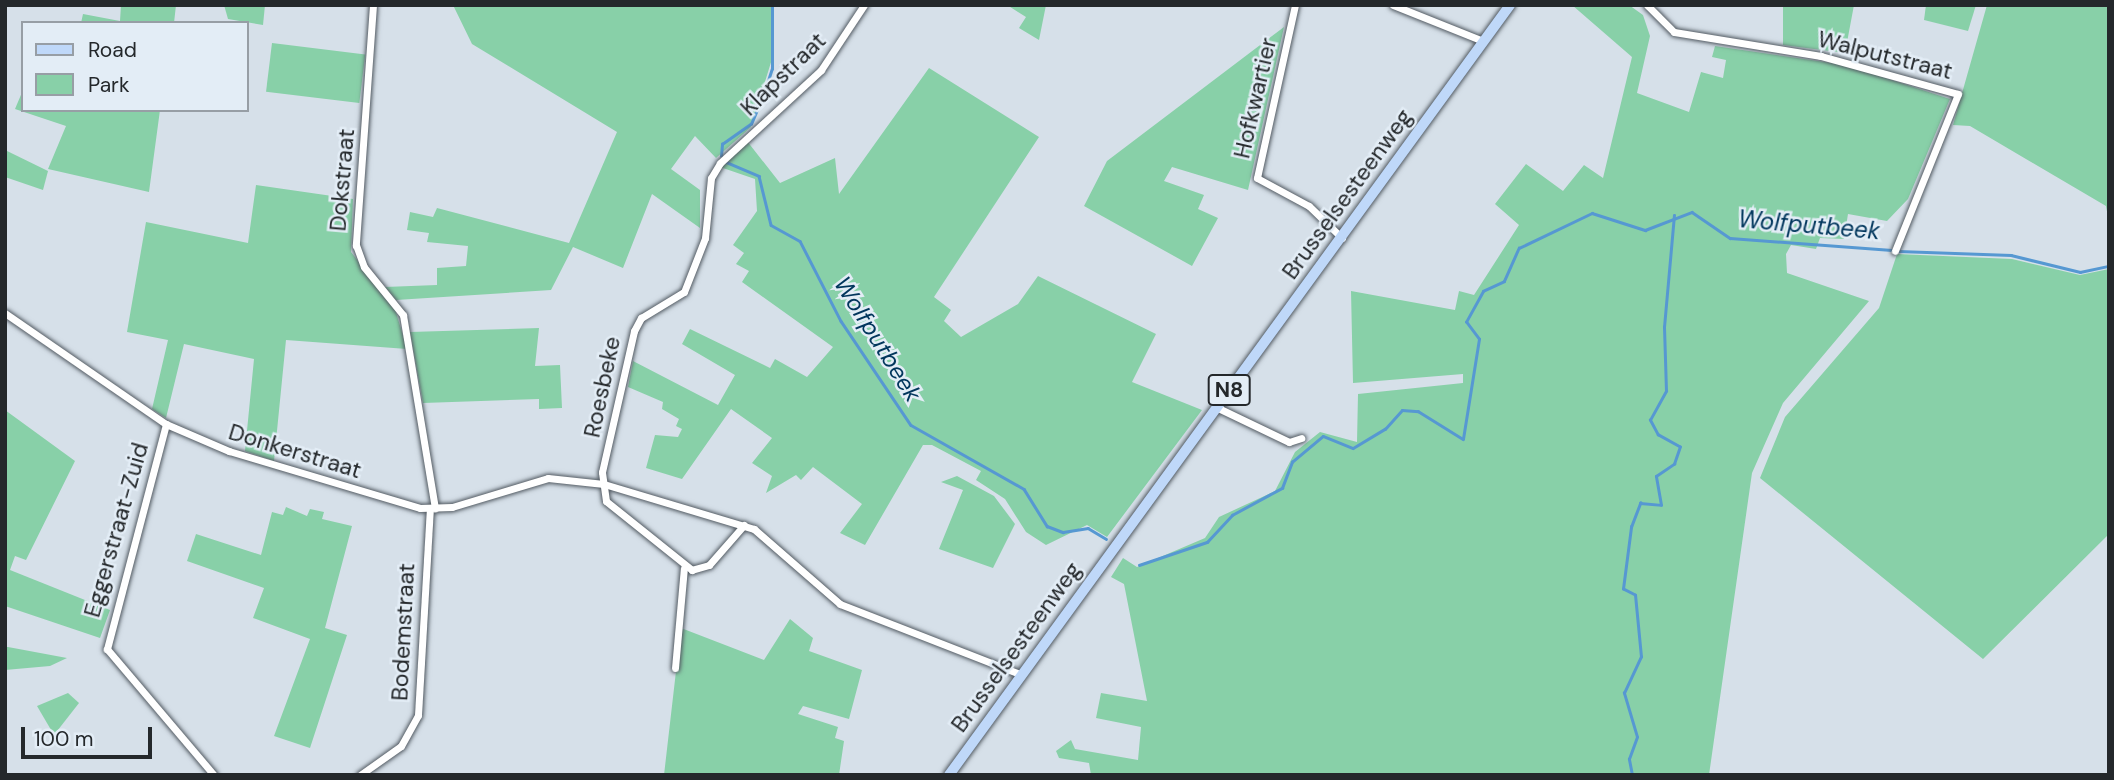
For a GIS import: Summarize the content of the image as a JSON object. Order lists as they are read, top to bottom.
{
  "streets": {
    "main road": ["Brusselsesteenweg", "N8"],
    "street": [
      "Walputstraat",
      "Klapstraat",
      "Hofkwartier",
      "Dokstraat",
      "Roesbeke",
      "Donkerstraat",
      "Eggerstraat-Zuid",
      "Bodemstraat"
    ]
  },
  "crossings": [
    ["Klapstraat", "Roesbeke"],
    ["Hofkwartier", "Brusselsesteenweg"],
    ["Dokstraat", "Donkerstraat"],
    ["Dokstraat", "Bodemstraat"],
    ["Donkerstraat", "Eggerstraat-Zuid"],
    ["Donkerstraat", "Bodemstraat"]
  ],
  "water": ["Wolfputbeek"],
  "legend": ["Road", "Park"],
  "scale_bar": "100 m"
}
